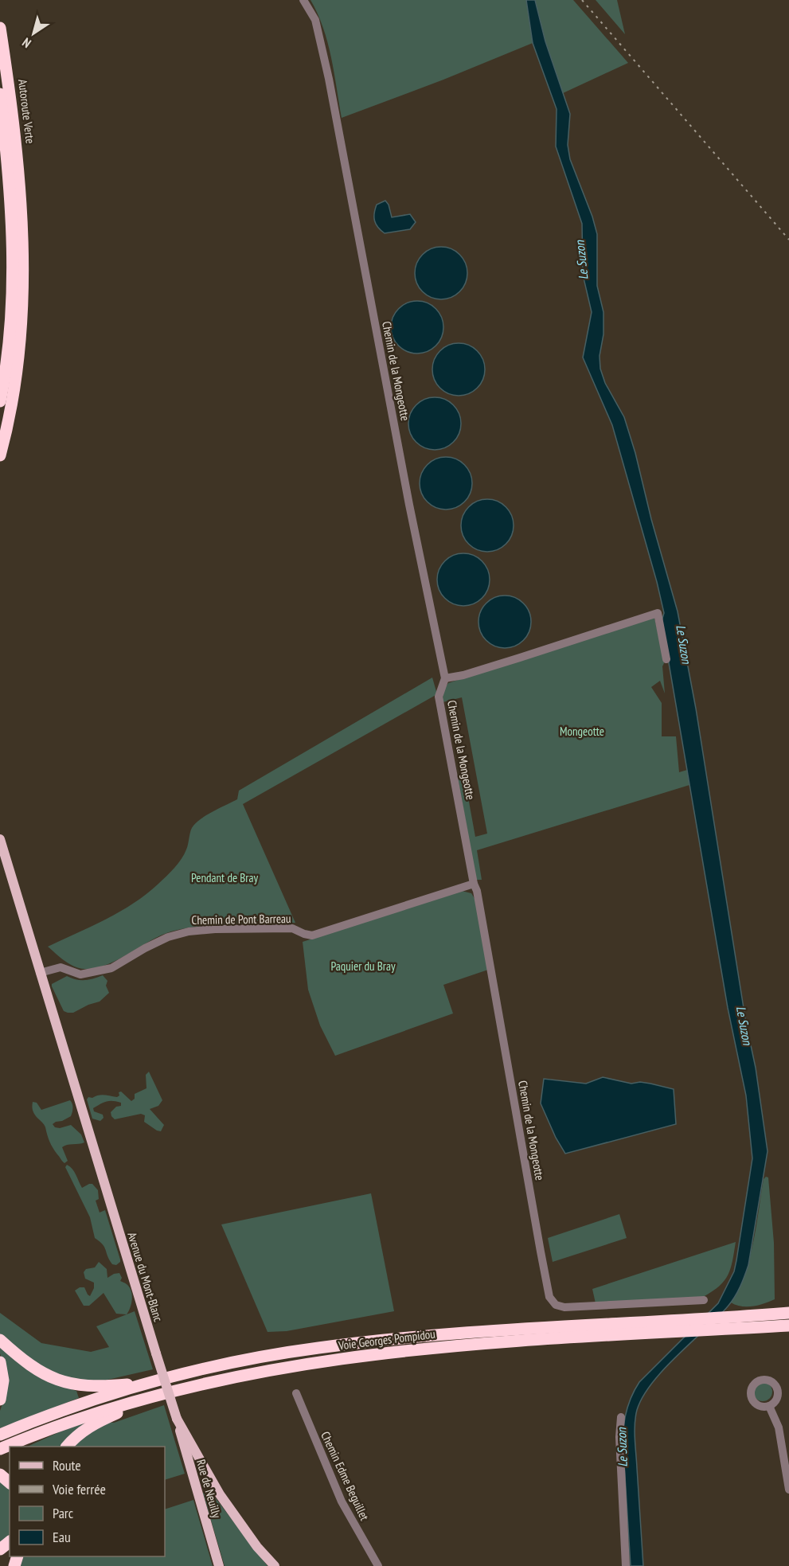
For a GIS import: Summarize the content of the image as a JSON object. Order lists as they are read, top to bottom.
{
  "streets": {
    "highway": ["Autoroute Verte", "Voie Georges Pompidou"],
    "main road": ["Avenue du Mont-Blanc", "Rue de Neuilly"],
    "street": ["Chemin de la Mongeotte", "Chemin de Pont Barreau", "Chemin Edme Beguillet"]
  },
  "crossings": [
    ["Chemin de la Mongeotte", "Chemin de Pont Barreau"],
    ["Chemin de Pont Barreau", "Avenue du Mont-Blanc"],
    ["Avenue du Mont-Blanc", "Rue de Neuilly"]
  ],
  "water": ["Le Suzon"],
  "parks": ["Mongeotte", "Pendant de Bray", "Paquier du Bray"],
  "legend": [
    "Route",
    "Voie ferrée",
    "Parc",
    "Eau"
  ],
  "north": "bottom left"
}
